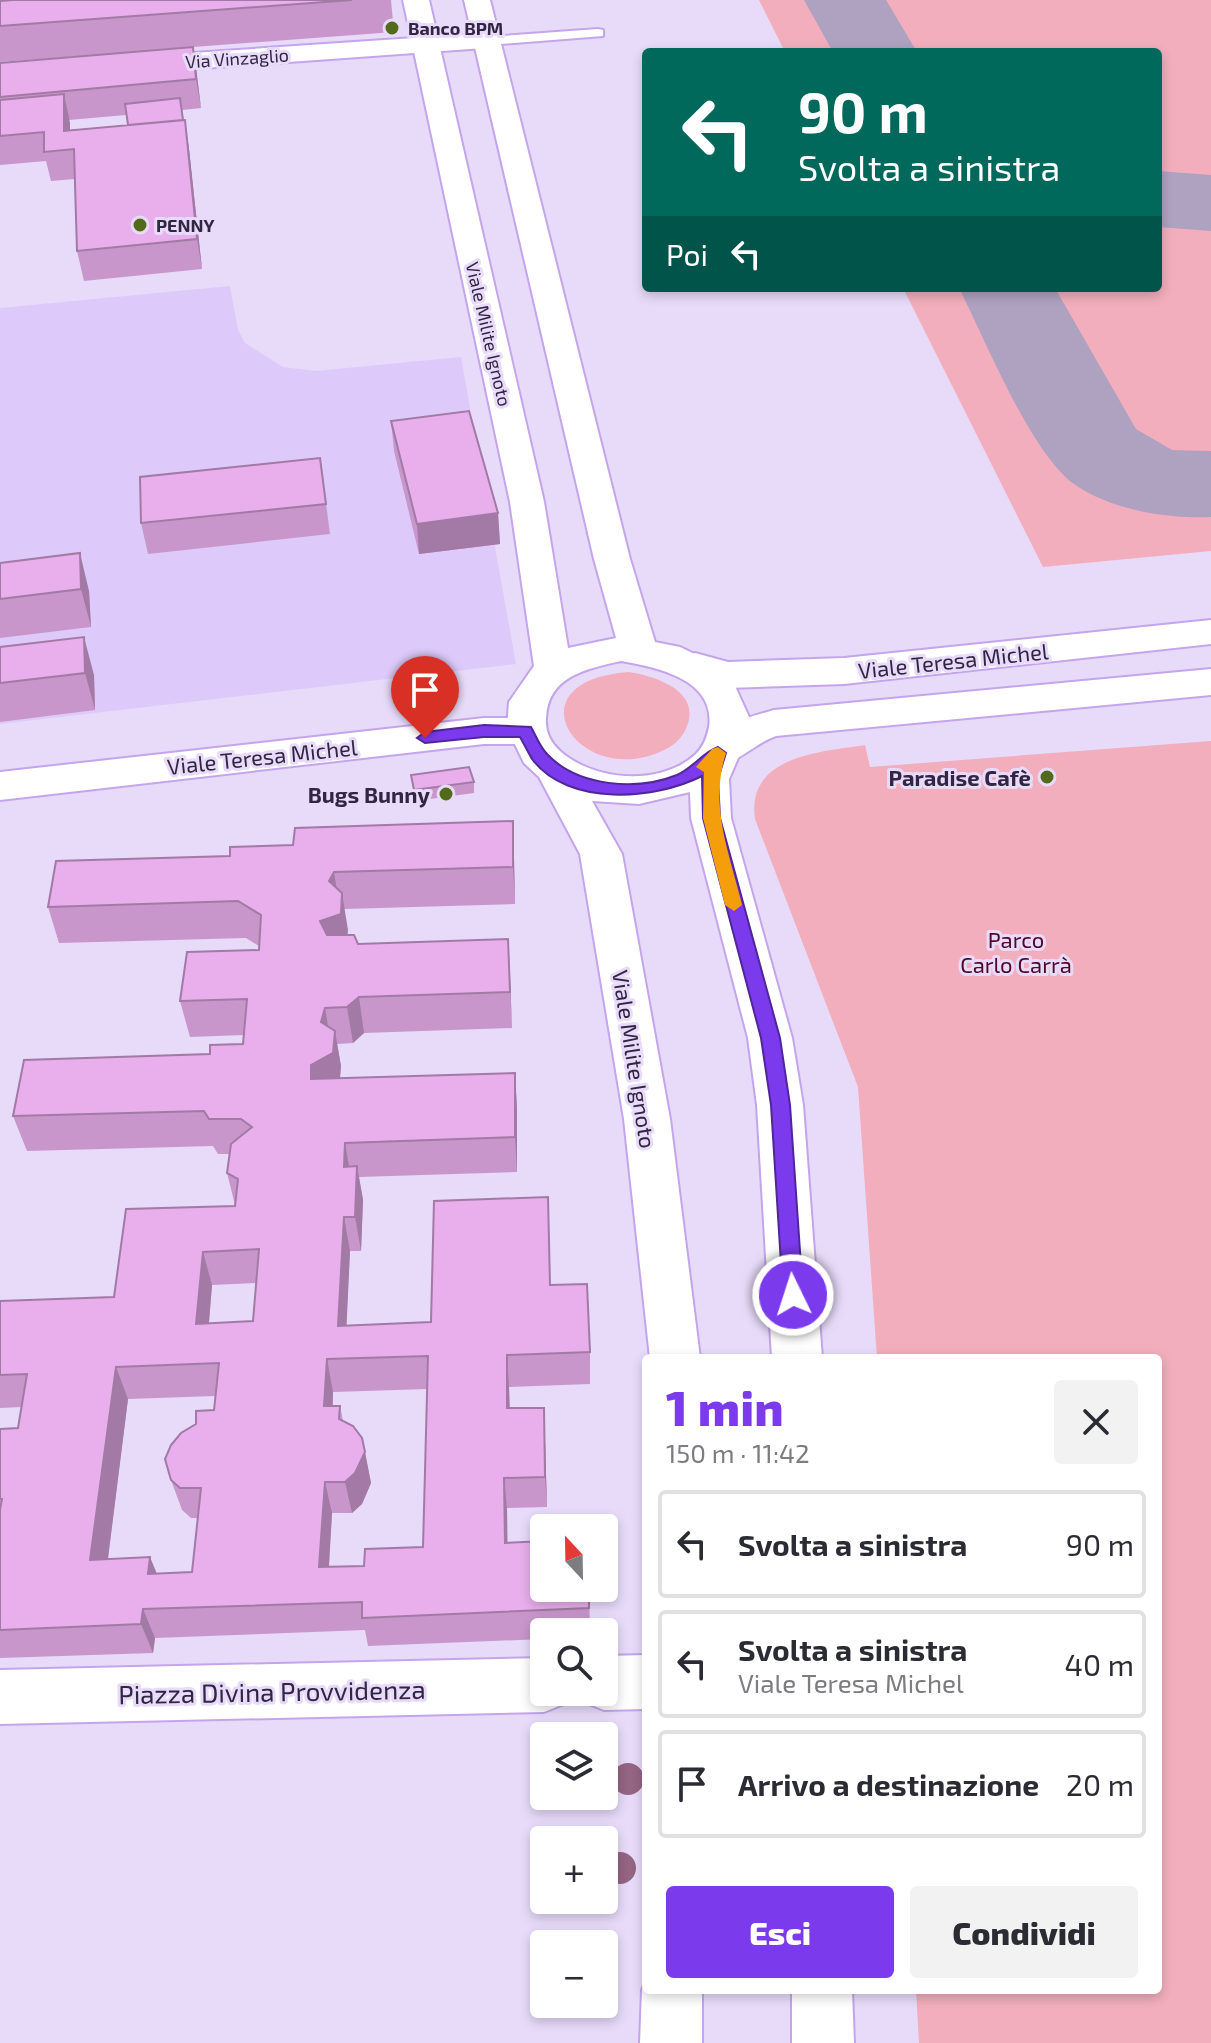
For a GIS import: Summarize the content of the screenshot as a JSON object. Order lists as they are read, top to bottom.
{
  "streets": {
    "main road": [
      "Via Vinzaglio",
      "Viale Milite Ignoto",
      "Viale Teresa Michel",
      "Piazza Divina Provvidenza"
    ]
  },
  "crossings": [
    ["Via Vinzaglio", "Viale Milite Ignoto"],
    ["Viale Milite Ignoto", "Viale Teresa Michel"]
  ],
  "parks": ["Parco Carlo Carrà"],
  "places": [
    "Banco BPM",
    "PENNY",
    "Paradise Cafè",
    "Bugs Bunny"
  ],
  "north": "top",
  "page": {
    "turn": ["90 m", "Svolta a sinistra"],
    "then": "Poi",
    "heading": ["1 min", "150 m · 11:42"],
    "list": [
      {
        "name": "Svolta a sinistra",
        "value": "90 m"
      },
      {
        "name": "Svolta a sinistra",
        "note": "Viale Teresa Michel",
        "value": "40 m"
      },
      {
        "name": "Arrivo a destinazione",
        "value": "20 m"
      }
    ],
    "map_buttons": ["+", "−"],
    "buttons": ["Esci", "Condividi"]
  }
}
